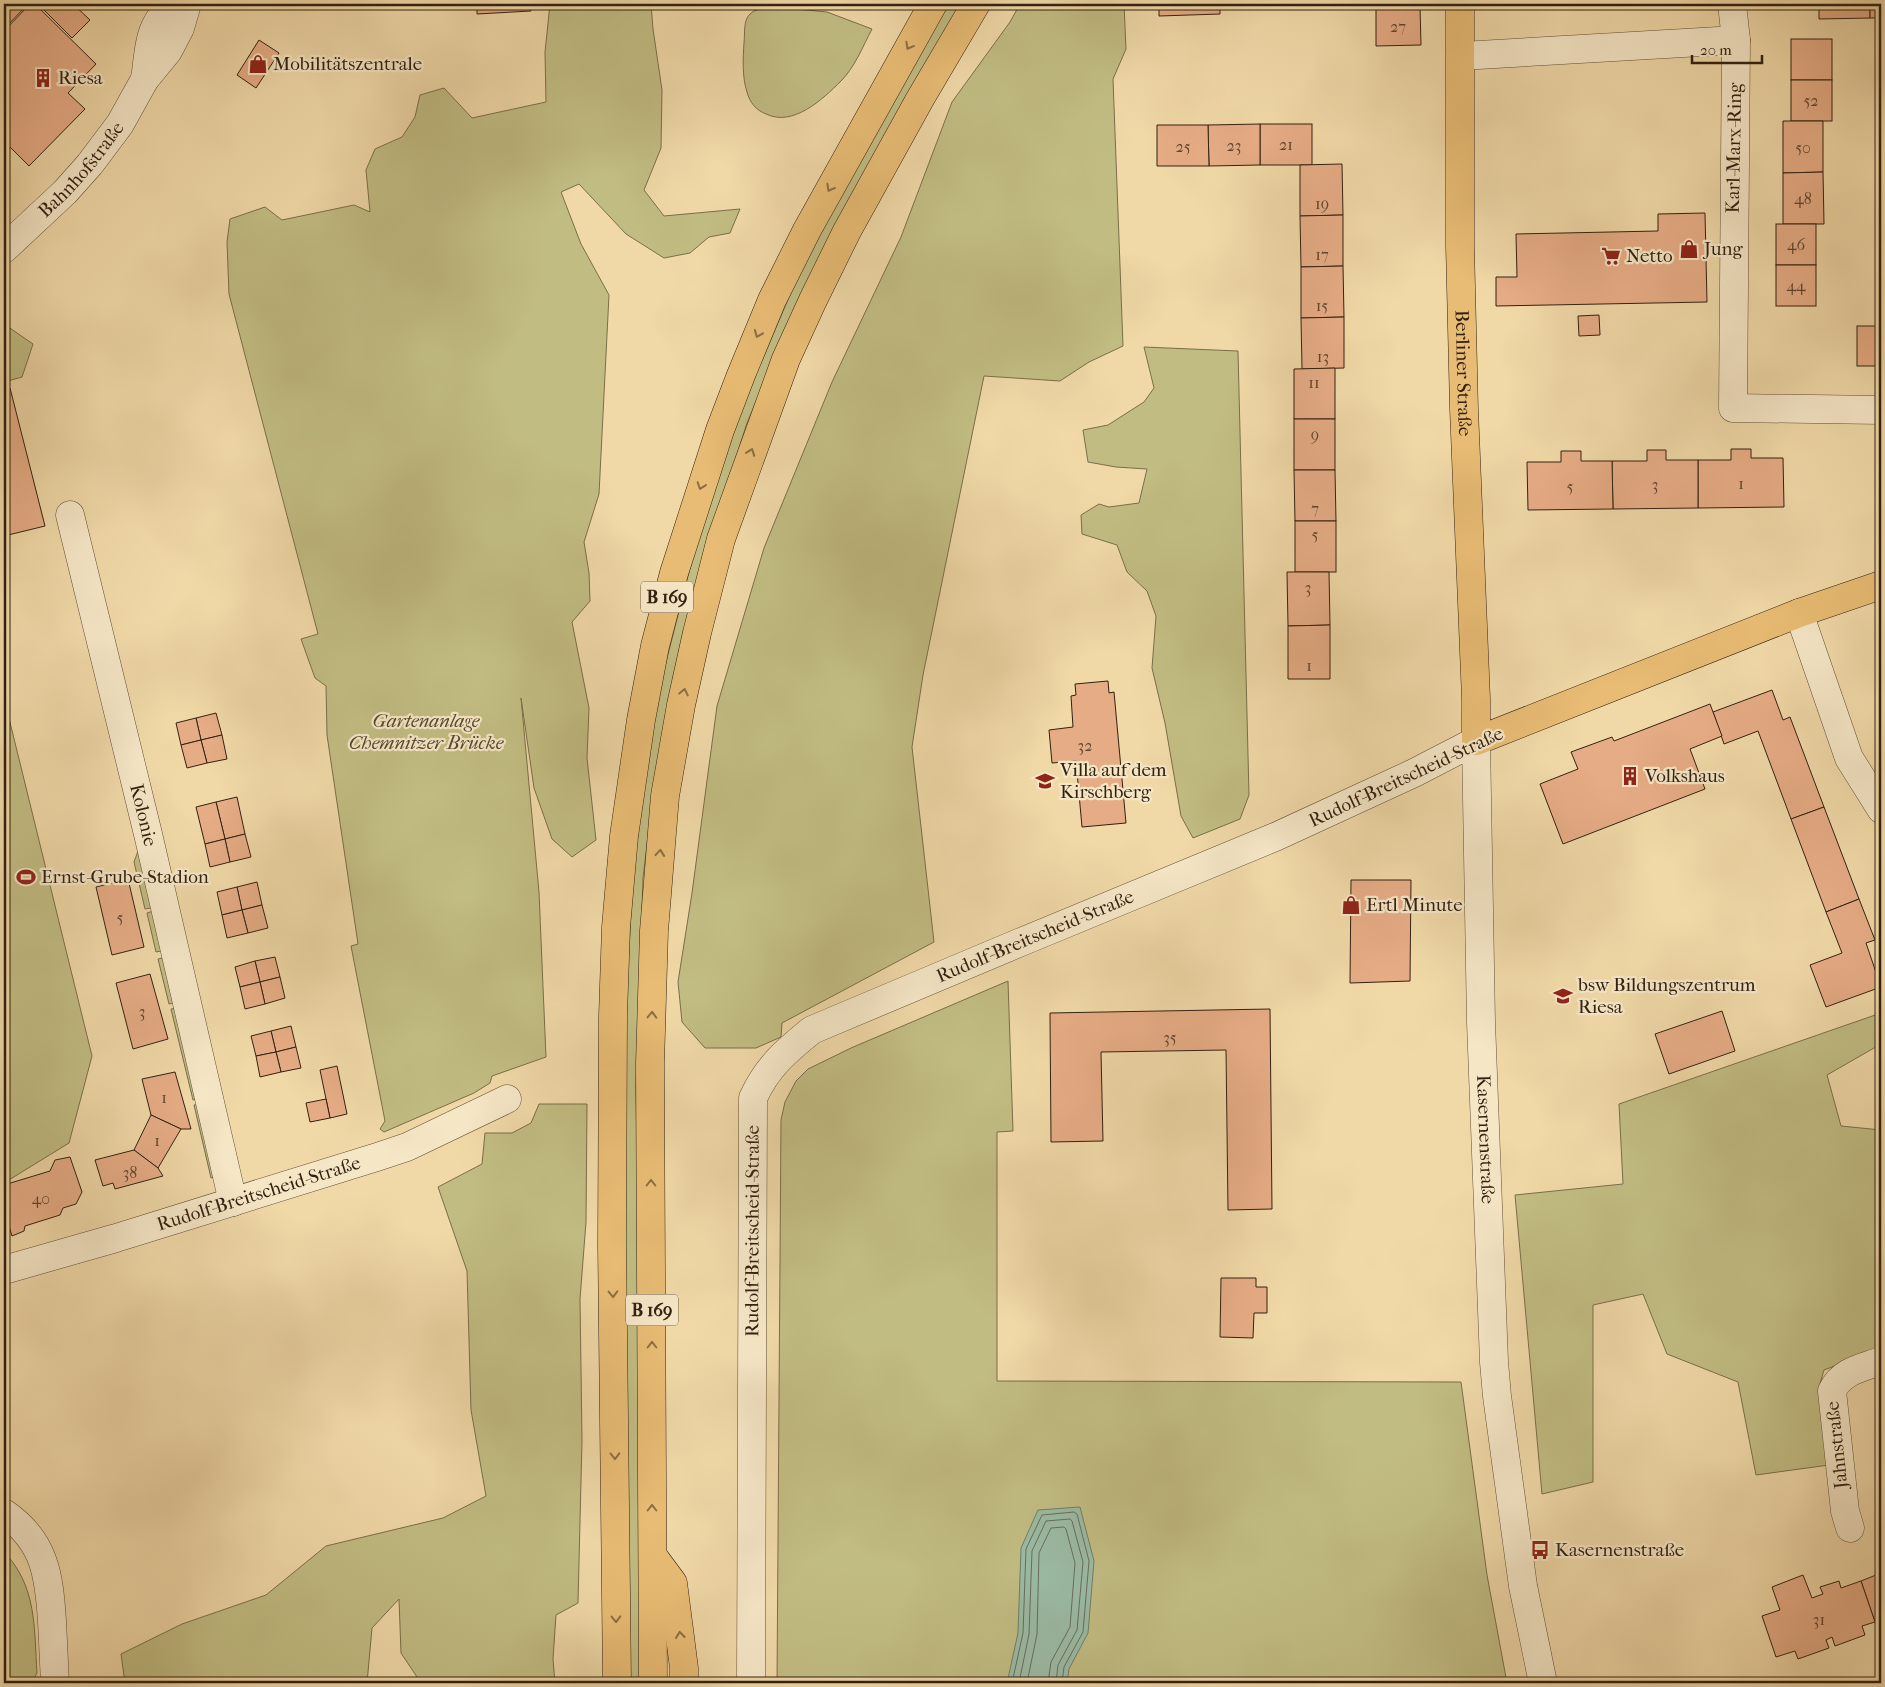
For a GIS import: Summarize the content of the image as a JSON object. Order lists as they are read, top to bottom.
{
  "streets": {
    "main road": ["Berliner Straße", "B 169", "Rudolf-Breitscheid-Straße"],
    "street": [
      "Karl-Marx-Ring",
      "Bahnhofstraße",
      "Kolonie",
      "Kasernenstraße",
      "Jahnstraße"
    ]
  },
  "crossings": [
    ["Berliner Straße", "Rudolf-Breitscheid-Straße"],
    ["Berliner Straße", "Kasernenstraße"],
    ["Rudolf-Breitscheid-Straße", "Kolonie"],
    ["Rudolf-Breitscheid-Straße", "Kasernenstraße"]
  ],
  "parks": ["Gartenanlage Chemnitzer Brücke"],
  "places": {
    "shop": ["Mobilitätszentrale", "Jung", "Ertl Minute"],
    "building": ["Riesa", "Volkshaus"],
    "supermarket": ["Netto"],
    "school or university": ["Villa auf dem Kirschberg", "bsw Bildungszentrum Riesa"],
    "sports": ["Ernst-Grube-Stadion"],
    "bus stop": ["Kasernenstraße"]
  },
  "house_numbers": [
    "27",
    "52",
    "21",
    "23",
    "25",
    "50",
    "48",
    "19",
    "46",
    "17",
    "44",
    "15",
    "13",
    "11",
    "9",
    "1",
    "3",
    "5",
    "7",
    "5",
    "3",
    "1",
    "32",
    "5",
    "3",
    "35",
    "1",
    "1",
    "38",
    "40",
    "31"
  ],
  "scale_bar": "20 m"
}
